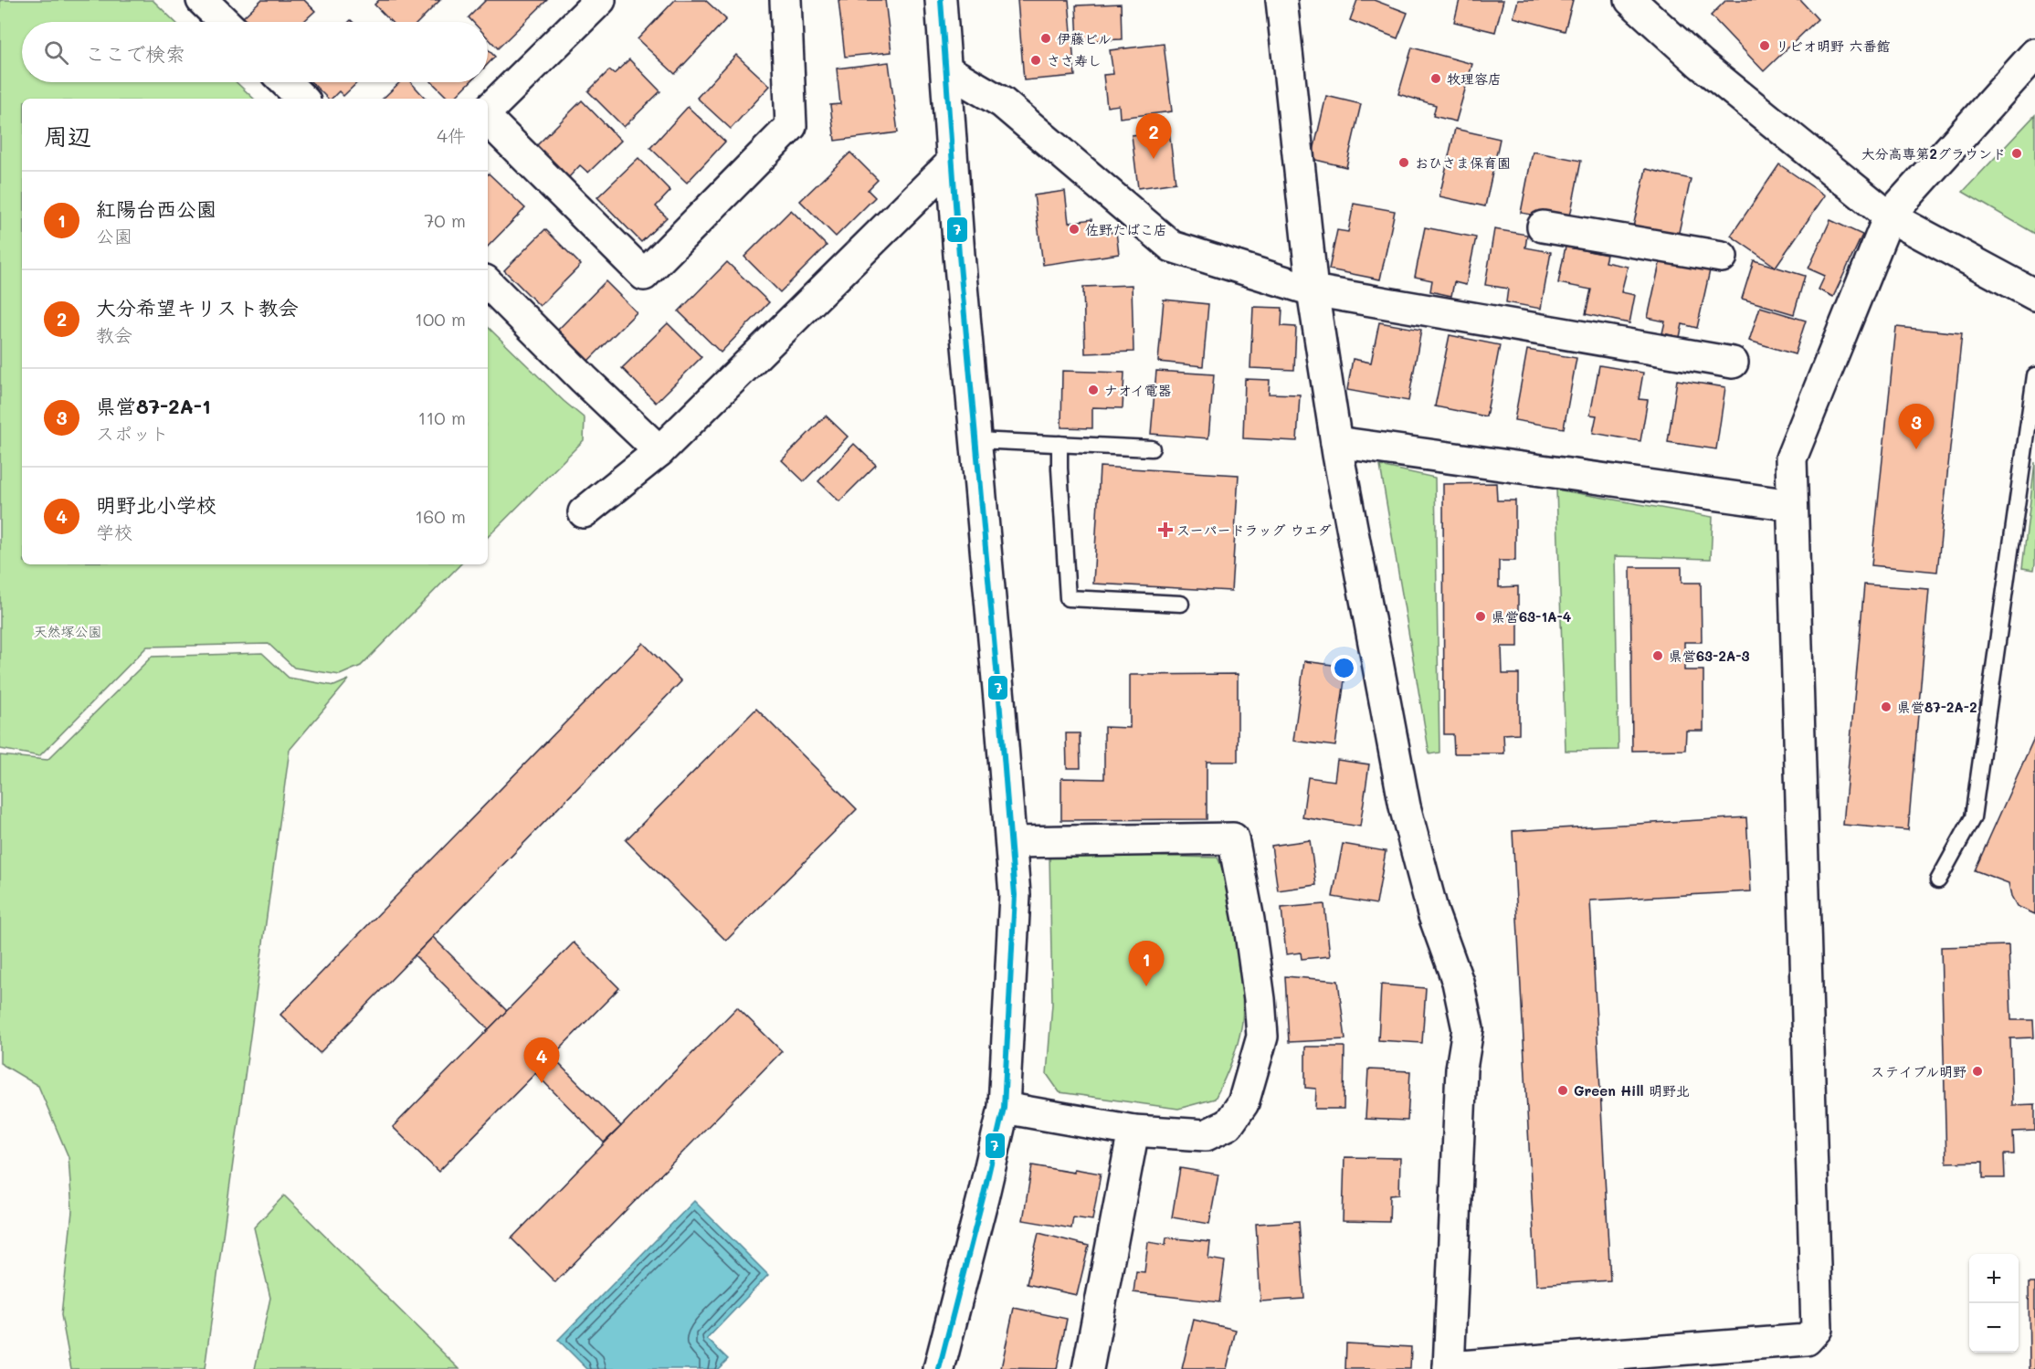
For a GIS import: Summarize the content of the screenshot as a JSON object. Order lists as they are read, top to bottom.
{
  "parks": ["天然塚公園"],
  "places": {
    "other": [
      "伊藤ビル",
      "リビオ明野 六番館",
      "ささ寿し",
      "牧理容店",
      "大分高専第2グラウンド",
      "おひさま保育園",
      "佐野たばこ店",
      "ナオイ電器",
      "県営63-1A-4",
      "県営63-2A-3",
      "県営87-2A-2",
      "ステイブル明野",
      "Green Hill 明野北"
    ],
    "health": ["スーパードラッグ ウエダ"]
  },
  "lines": ["transit line 7"],
  "page": {
    "search": "ここで検索",
    "heading": ["周辺", "4件"],
    "pins": [
      "2",
      "3",
      "1",
      "4"
    ],
    "list": [
      {
        "mark": "1",
        "name": "紅陽台西公園",
        "note": "公園",
        "value": "70 m"
      },
      {
        "mark": "2",
        "name": "大分希望キリスト教会",
        "note": "教会",
        "value": "100 m"
      },
      {
        "mark": "3",
        "name": "県営87-2A-1",
        "note": "スポット",
        "value": "110 m"
      },
      {
        "mark": "4",
        "name": "明野北小学校",
        "note": "学校",
        "value": "160 m"
      }
    ],
    "map_buttons": ["+", "−"]
  }
}
